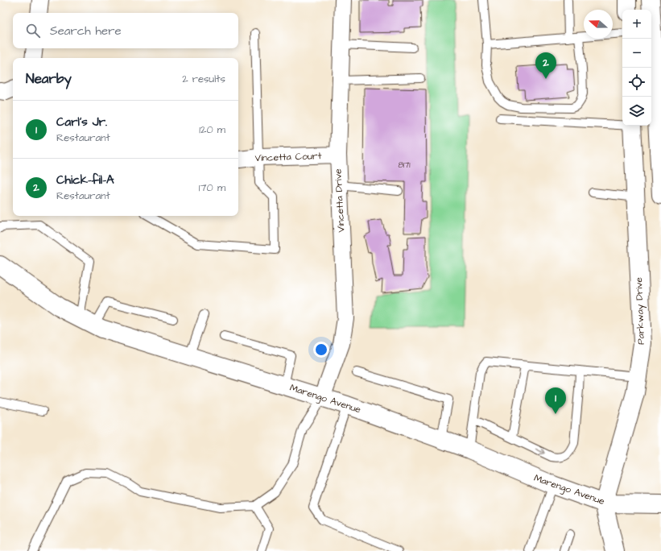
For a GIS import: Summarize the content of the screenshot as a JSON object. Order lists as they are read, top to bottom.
{
  "streets": {
    "street": [
      "Vincetta Court",
      "Vincetta Drive",
      "Parkway Drive",
      "Marengo Avenue"
    ]
  },
  "crossings": [
    ["Vincetta Court", "Vincetta Drive"],
    ["Vincetta Drive", "Marengo Avenue"],
    ["Parkway Drive", "Marengo Avenue"]
  ],
  "house_numbers": ["8171"],
  "north": "left",
  "page": {
    "map_buttons": ["+", "−"],
    "search": "Search here",
    "pins": ["2", "1"],
    "heading": ["Nearby", "2 results"],
    "list": [
      {
        "mark": "1",
        "name": "Carl's Jr.",
        "note": "Restaurant",
        "value": "120 m"
      },
      {
        "mark": "2",
        "name": "Chick-fil-A",
        "note": "Restaurant",
        "value": "170 m"
      }
    ]
  }
}
